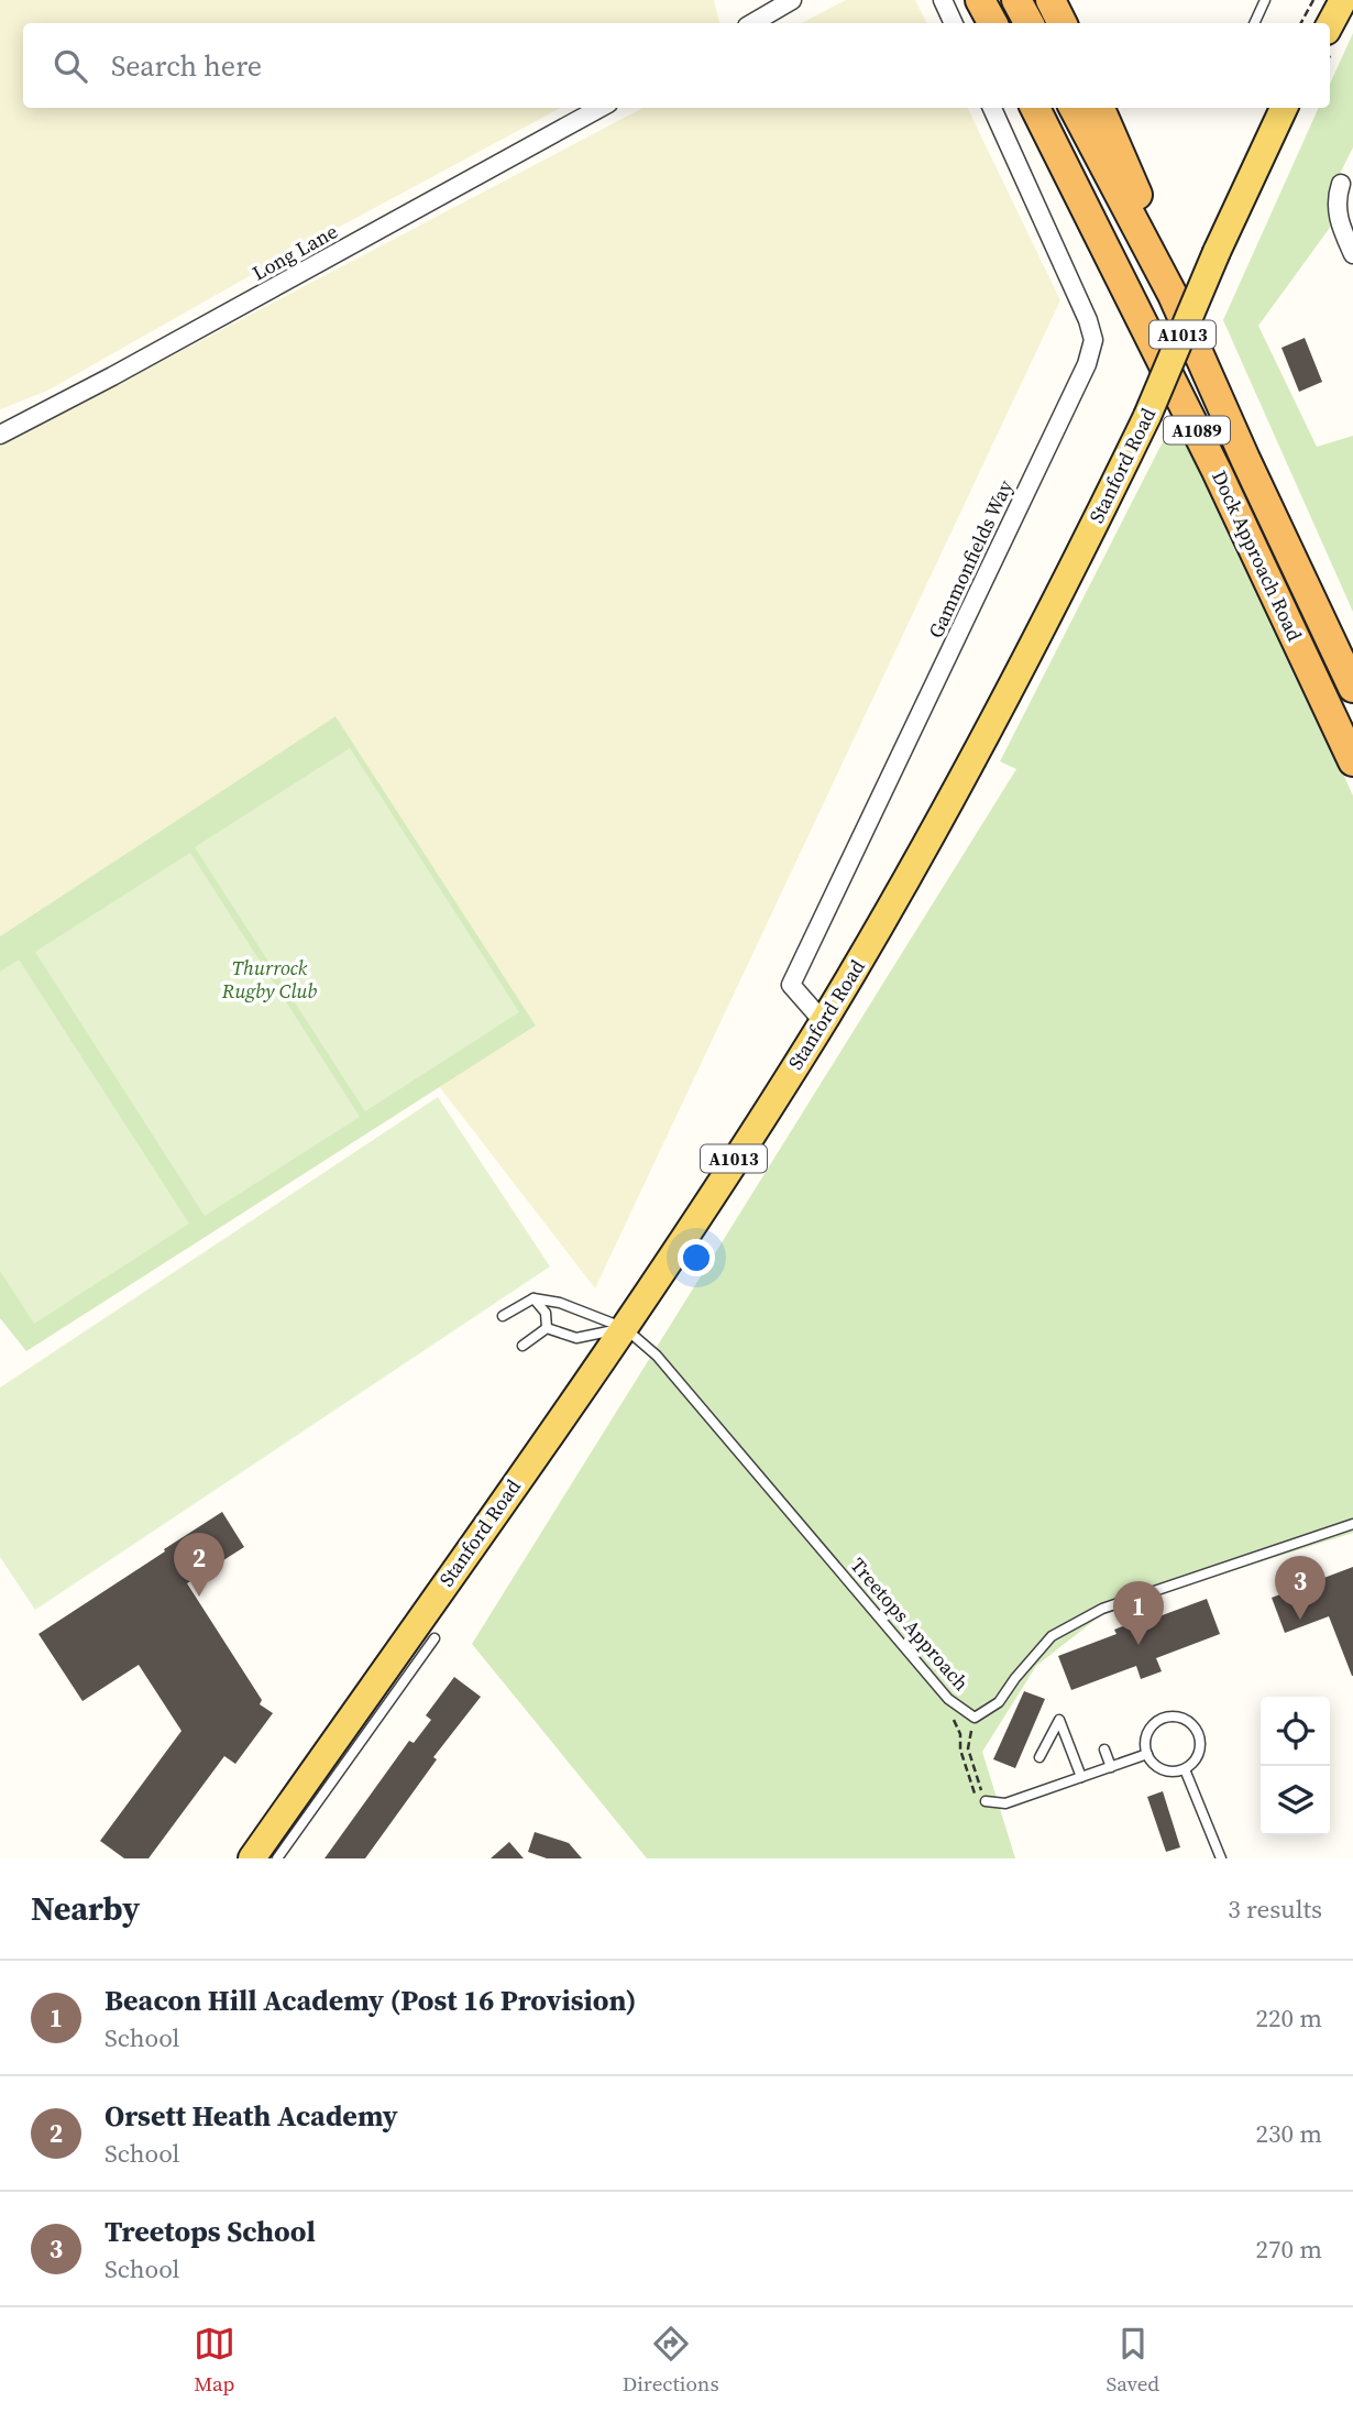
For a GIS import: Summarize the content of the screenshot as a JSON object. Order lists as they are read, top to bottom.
{
  "streets": {
    "highway": ["A1089", "Dock Approach Road"],
    "main road": ["A1013", "Stanford Road"],
    "street": ["Long Lane", "Gammonfields Way"],
    "lane": ["Treetops Approach"]
  },
  "crossings": [
    ["Stanford Road", "Gammonfields Way"],
    ["Stanford Road", "Treetops Approach"]
  ],
  "parks": ["Thurrock Rugby Club"],
  "page": {
    "search": "Search here",
    "pins": ["2", "3", "1"],
    "heading": ["Nearby", "3 results"],
    "list": [
      {
        "mark": "1",
        "name": "Beacon Hill Academy (Post 16 Provision)",
        "note": "School",
        "value": "220 m"
      },
      {
        "mark": "2",
        "name": "Orsett Heath Academy",
        "note": "School",
        "value": "230 m"
      },
      {
        "mark": "3",
        "name": "Treetops School",
        "note": "School",
        "value": "270 m"
      }
    ],
    "nav": ["Map", "Directions", "Saved"]
  }
}
